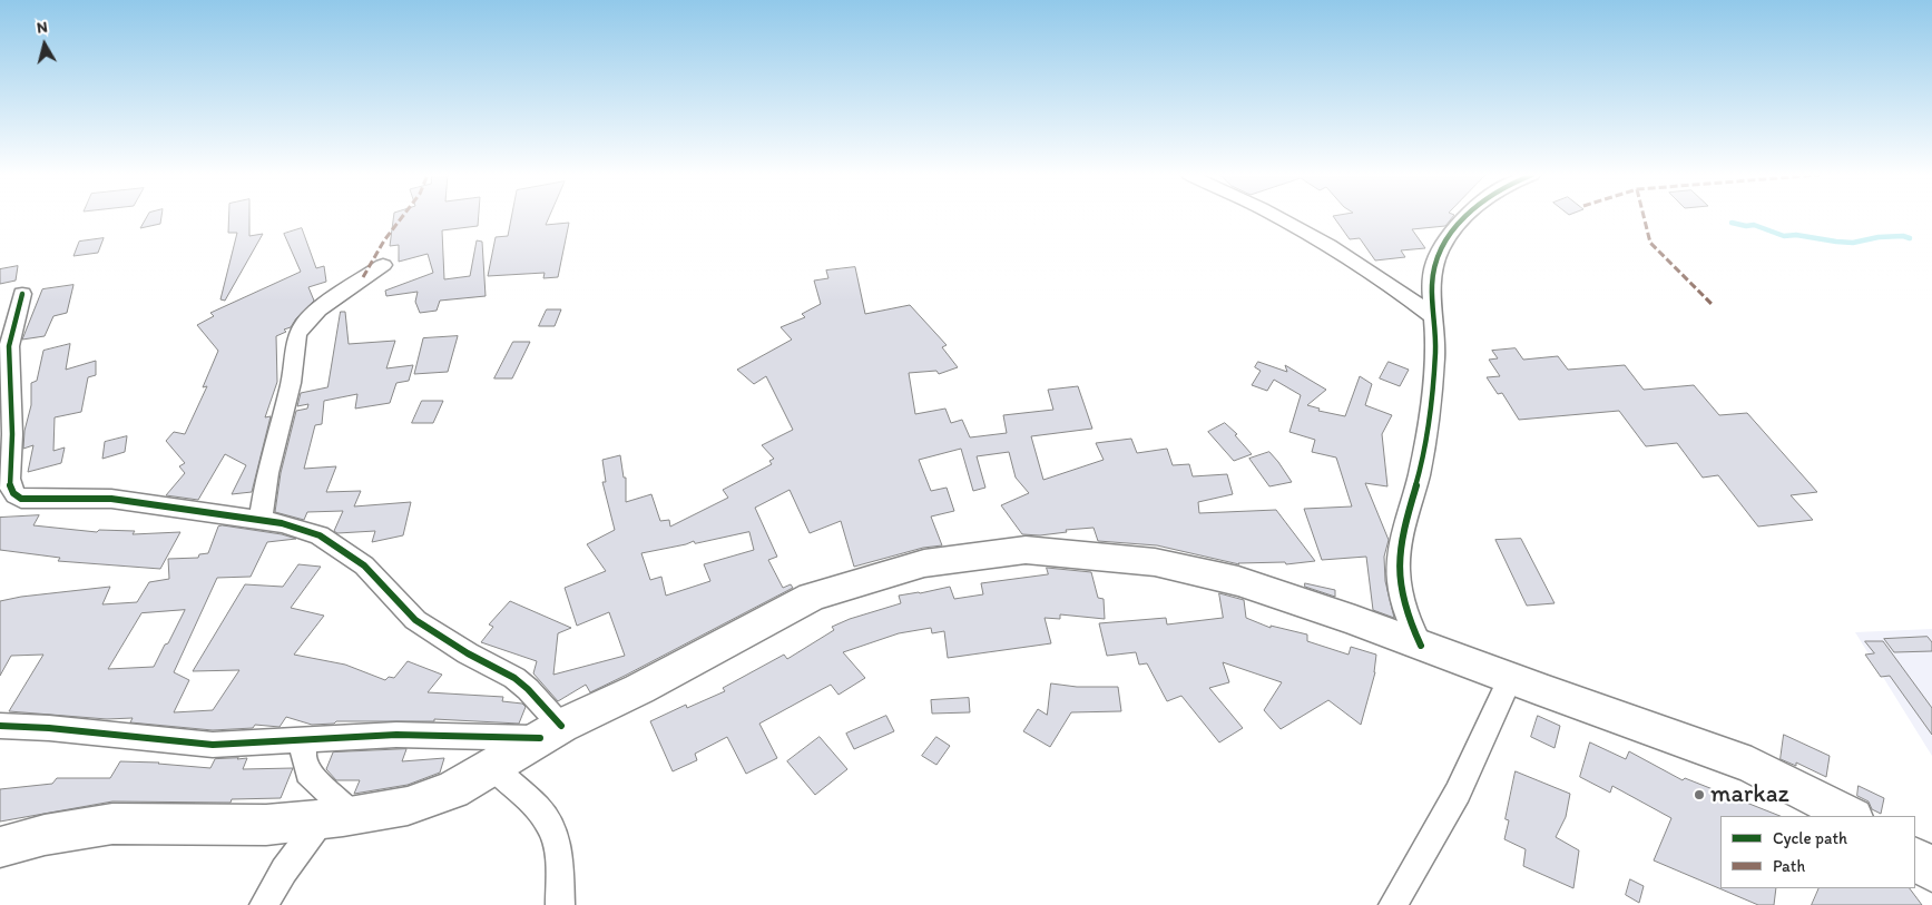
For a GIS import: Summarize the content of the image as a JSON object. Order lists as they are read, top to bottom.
{
  "places": ["markaz"],
  "legend": ["Cycle path", "Path"],
  "north": "top"
}
